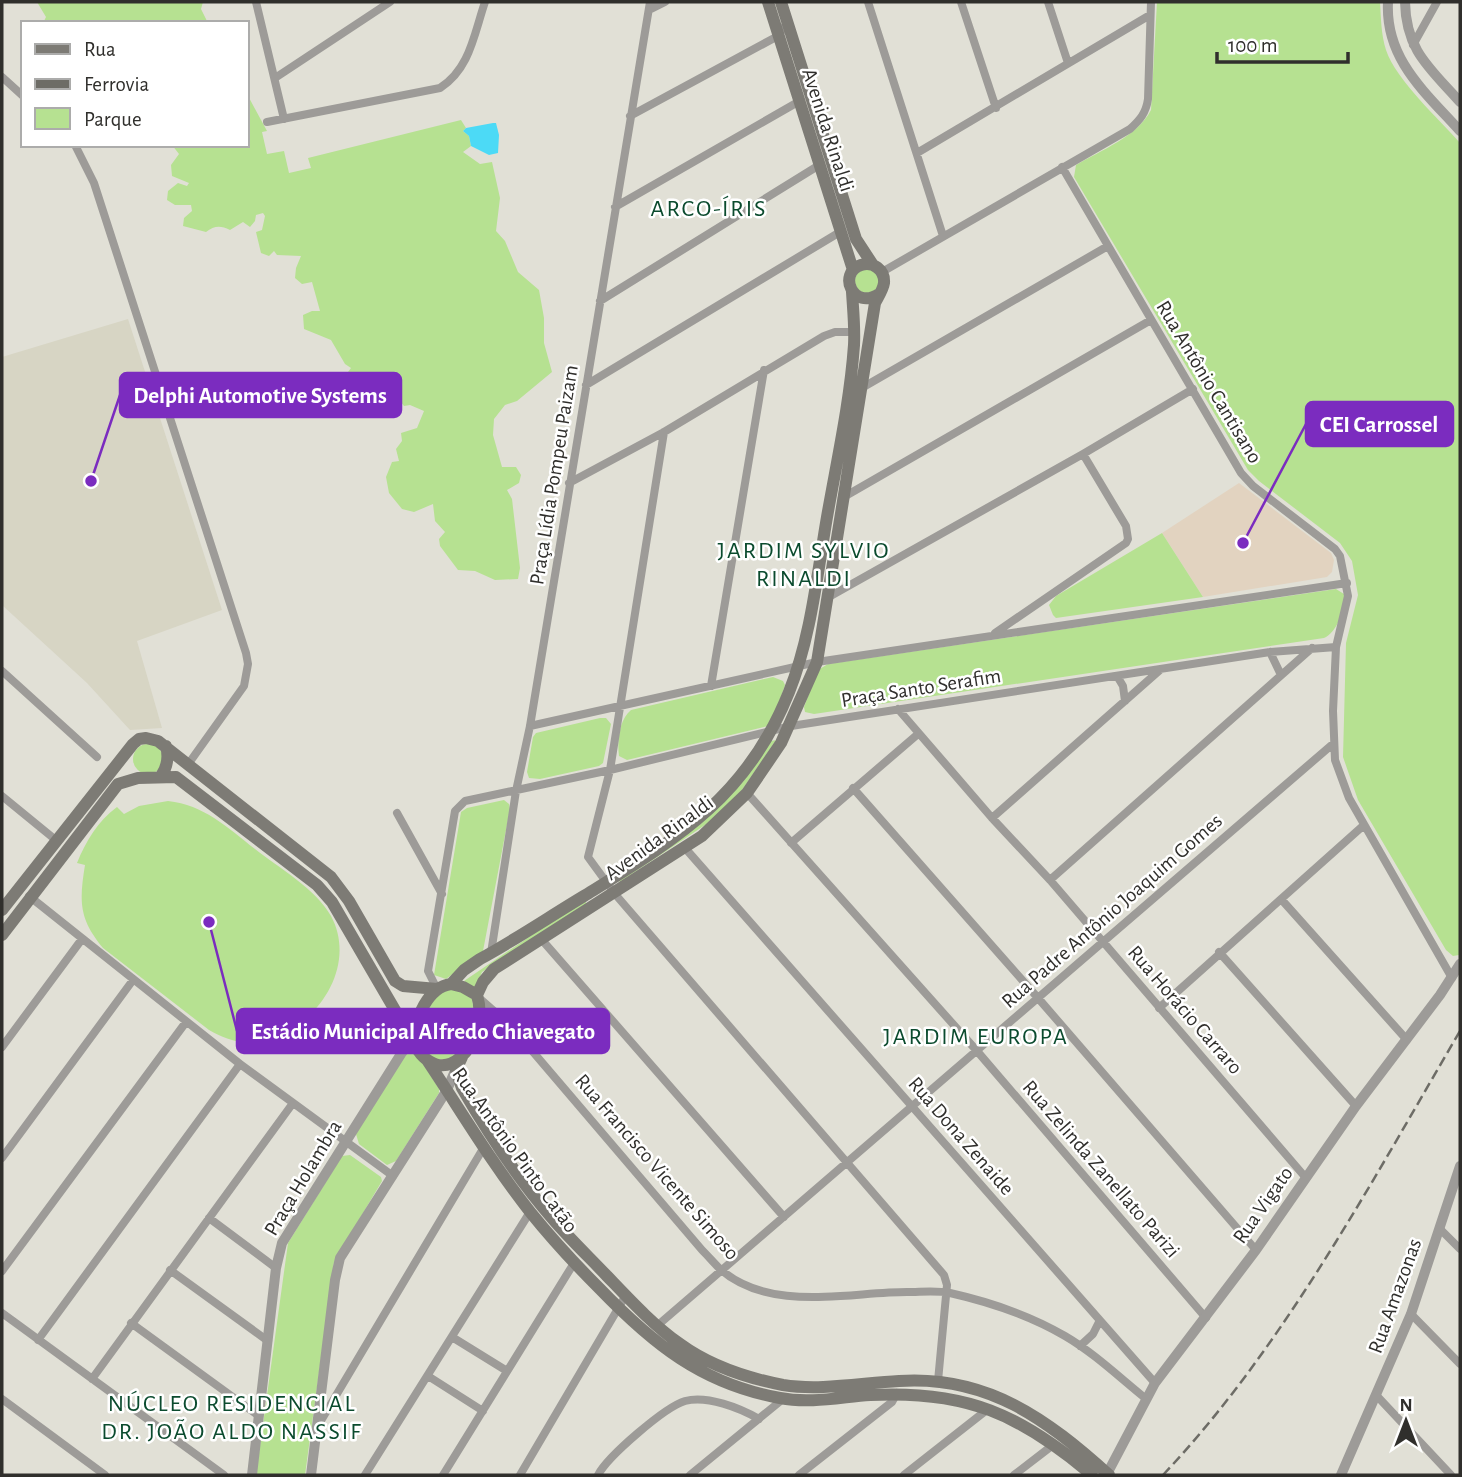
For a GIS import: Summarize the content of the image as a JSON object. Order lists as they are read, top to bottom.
{
  "streets": {
    "main road": ["Avenida Rinaldi", "Rua Antônio Pinto Catão"],
    "street": [
      "Rua Antônio Cantisano",
      "Praça Lídia Pompeu Paizam",
      "Praça Santo Serafim",
      "Rua Padre Antônio Joaquim Gomes",
      "Rua Horácio Carraro",
      "Rua Dona Zenaide",
      "Rua Francisco Vicente Simoso",
      "Rua Zelinda Zanellato Parizi",
      "Praça Holambra",
      "Rua Vigato",
      "Rua Amazonas"
    ]
  },
  "crossings": [
    ["Avenida Rinaldi", "Praça Lídia Pompeu Paizam"],
    ["Avenida Rinaldi", "Praça Santo Serafim"],
    ["Avenida Rinaldi", "Rua Dona Zenaide"],
    ["Avenida Rinaldi", "Rua Antônio Pinto Catão"],
    ["Avenida Rinaldi", "Rua Francisco Vicente Simoso"],
    ["Avenida Rinaldi", "Rua Zelinda Zanellato Parizi"],
    ["Avenida Rinaldi", "Praça Holambra"],
    ["Rua Antônio Cantisano", "Praça Santo Serafim"],
    ["Rua Antônio Cantisano", "Rua Padre Antônio Joaquim Gomes"],
    ["Rua Antônio Cantisano", "Rua Vigato"],
    ["Praça Lídia Pompeu Paizam", "Praça Santo Serafim"],
    ["Praça Santo Serafim", "Rua Horácio Carraro"],
    ["Rua Padre Antônio Joaquim Gomes", "Rua Horácio Carraro"],
    ["Rua Padre Antônio Joaquim Gomes", "Rua Dona Zenaide"],
    ["Rua Padre Antônio Joaquim Gomes", "Rua Antônio Pinto Catão"],
    ["Rua Padre Antônio Joaquim Gomes", "Rua Francisco Vicente Simoso"],
    ["Rua Padre Antônio Joaquim Gomes", "Rua Zelinda Zanellato Parizi"],
    ["Rua Horácio Carraro", "Rua Vigato"],
    ["Rua Dona Zenaide", "Rua Vigato"],
    ["Rua Antônio Pinto Catão", "Rua Francisco Vicente Simoso"],
    ["Rua Antônio Pinto Catão", "Praça Holambra"],
    ["Rua Antônio Pinto Catão", "Rua Vigato"],
    ["Rua Francisco Vicente Simoso", "Praça Holambra"],
    ["Rua Francisco Vicente Simoso", "Rua Vigato"],
    ["Rua Zelinda Zanellato Parizi", "Rua Vigato"]
  ],
  "districts": [
    "ARCO-ÍRIS",
    "JARDIM SYLVIO RINALDI",
    "JARDIM EUROPA",
    "NÚCLEO RESIDENCIAL DR. JOÃO ALDO NASSIF"
  ],
  "places": ["Delphi Automotive Systems", "CEI Carrossel", "Estádio Municipal Alfredo Chiavegato"],
  "legend": ["Rua", "Ferrovia", "Parque"],
  "scale_bar": "100 m",
  "north": "top"
}
